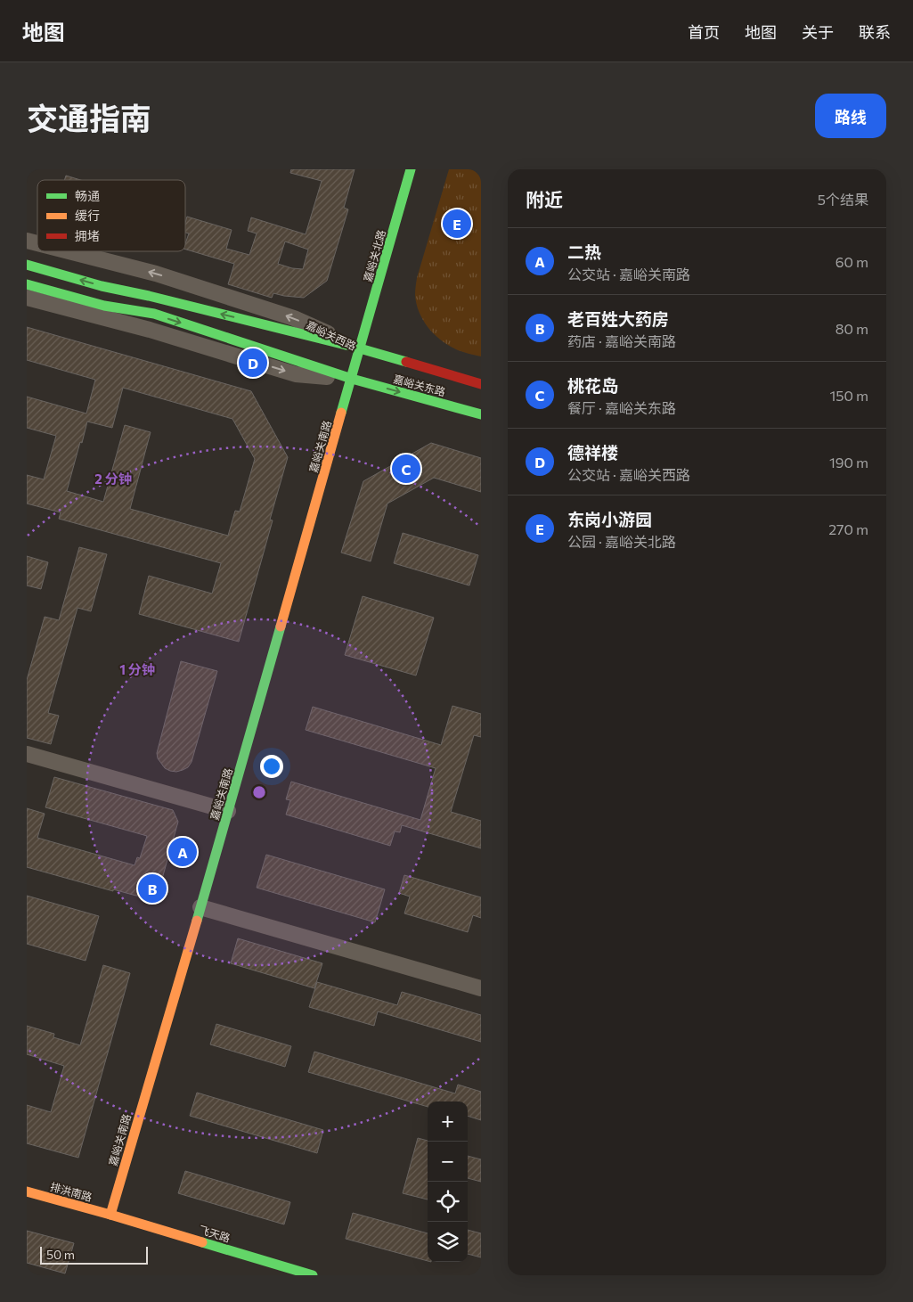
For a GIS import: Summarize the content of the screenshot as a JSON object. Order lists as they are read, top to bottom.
{
  "streets": {
    "main road": [
      "嘉峪关北路",
      "嘉峪关西路",
      "嘉峪关东路",
      "嘉峪关南路",
      "排洪南路",
      "飞天路"
    ]
  },
  "crossings": [
    ["嘉峪关北路", "嘉峪关西路"],
    ["嘉峪关北路", "嘉峪关东路"],
    ["嘉峪关北路", "嘉峪关南路"],
    ["嘉峪关西路", "嘉峪关东路"],
    ["嘉峪关东路", "嘉峪关南路"],
    ["嘉峪关南路", "排洪南路"],
    ["嘉峪关南路", "飞天路"],
    ["排洪南路", "飞天路"]
  ],
  "legend": ["畅通", "缓行", "拥堵"],
  "scale_bar": "50 m",
  "page": {
    "header": "地图",
    "nav": [
      "首页",
      "地图",
      "关于",
      "联系"
    ],
    "title": "交通指南",
    "buttons": "路线",
    "heading": ["附近", "5个结果"],
    "pins": [
      "E",
      "D",
      "C",
      "A",
      "B"
    ],
    "list": [
      {
        "mark": "A",
        "name": "二热",
        "note": "公交站 · 嘉峪关南路",
        "value": "60 m"
      },
      {
        "mark": "B",
        "name": "老百姓大药房",
        "note": "药店 · 嘉峪关南路",
        "value": "80 m"
      },
      {
        "mark": "C",
        "name": "桃花岛",
        "note": "餐厅 · 嘉峪关东路",
        "value": "150 m"
      },
      {
        "mark": "D",
        "name": "德祥楼",
        "note": "公交站 · 嘉峪关西路",
        "value": "190 m"
      },
      {
        "mark": "E",
        "name": "东岗小游园",
        "note": "公园 · 嘉峪关北路",
        "value": "270 m"
      }
    ],
    "map_buttons": ["+", "−"],
    "scale": "50 m"
  },
  "rings": ["2 分钟", "1 分钟"]
}
